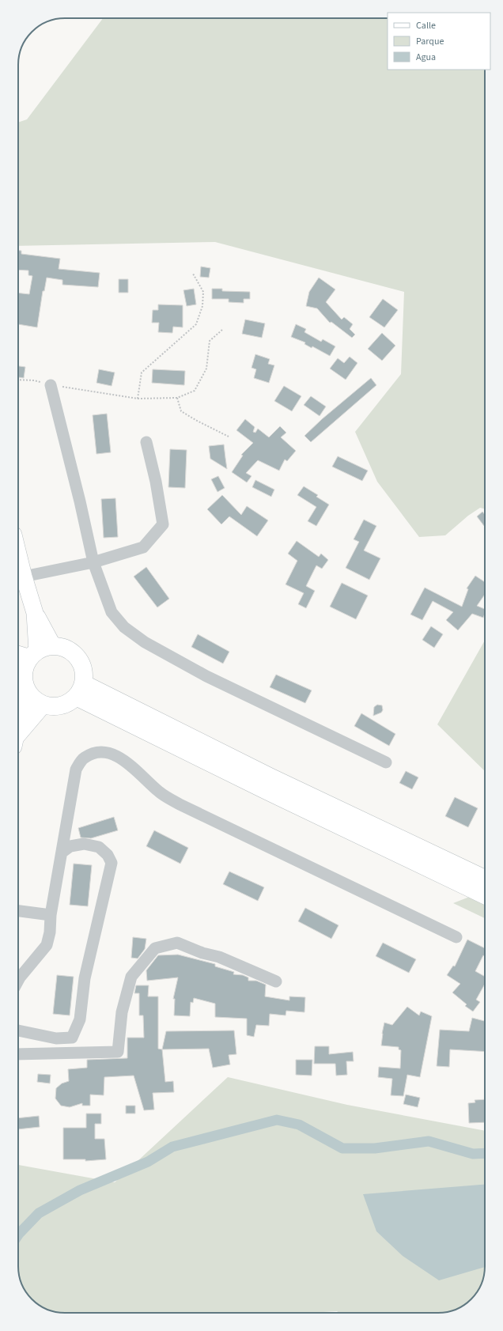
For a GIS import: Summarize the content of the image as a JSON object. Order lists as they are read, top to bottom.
{
  "legend": ["Calle", "Parque", "Agua"]
}
